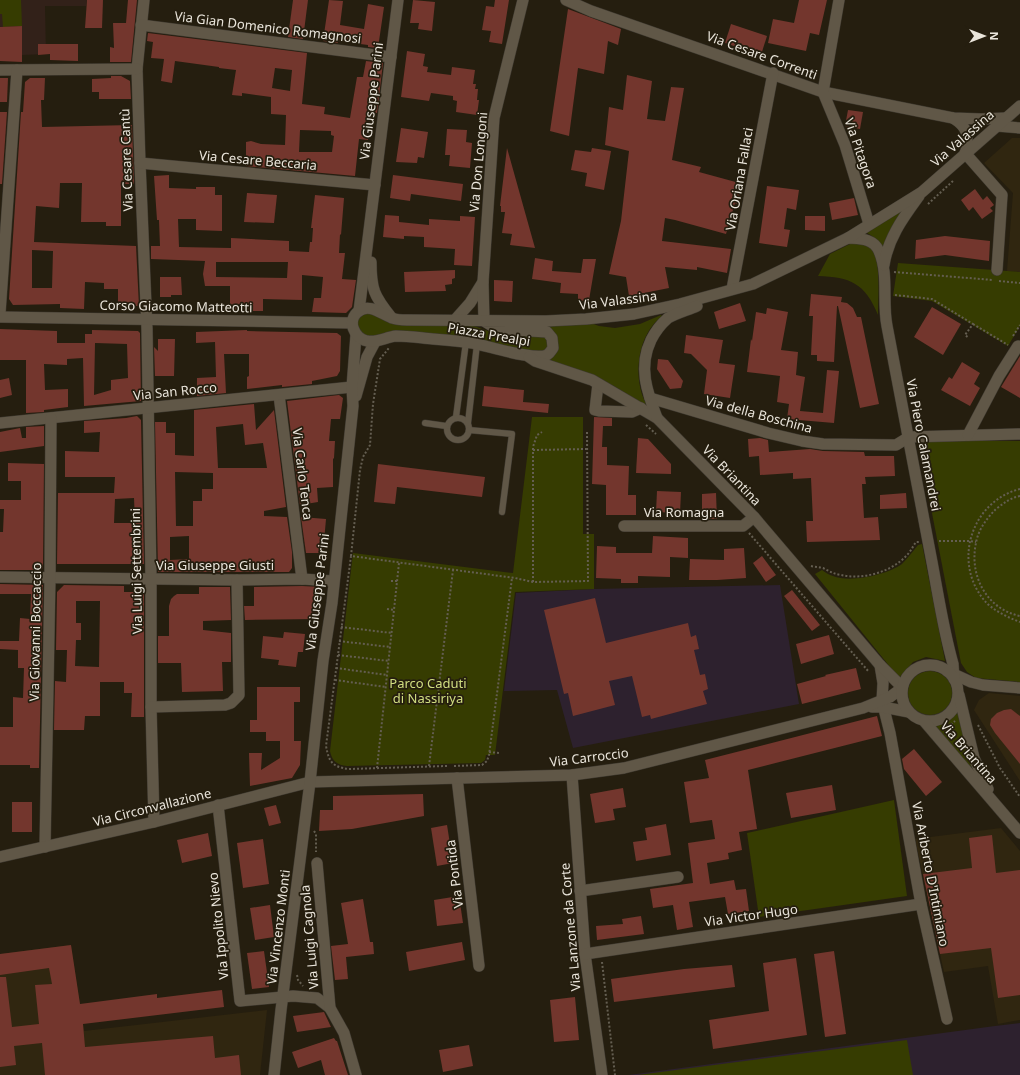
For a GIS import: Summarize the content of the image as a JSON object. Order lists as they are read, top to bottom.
{
  "streets": {
    "street": [
      "Via Gian Domenico Romagnosi",
      "Via Cesare Correnti",
      "Via Giuseppe Parini",
      "Via Valassina",
      "Via Pitagora",
      "Via Cesare Cantù",
      "Via Cesare Beccaria",
      "Via Don Longoni",
      "Via Oriana Fallaci",
      "Corso Giacomo Matteotti",
      "Piazza Prealpi",
      "Via San Rocco",
      "Via della Boschina",
      "Via Piero Calamandrei",
      "Via Carlo Tenca",
      "Via Briantina",
      "Via Romagna",
      "Via Giuseppe Giusti",
      "Via Luigi Settembrini",
      "Via Giovanni Boccaccio",
      "Via Carroccio",
      "Via Circonvallazione",
      "Via Pontida",
      "Via Ariberto D'Intimiano",
      "Via Victor Hugo",
      "Via Ippolito Nievo",
      "Via Vincenzo Monti",
      "Via Lanzone da Corte",
      "Via Luigi Cagnola"
    ]
  },
  "crossings": [
    ["Via Gian Domenico Romagnosi", "Via Giuseppe Parini"],
    ["Via Gian Domenico Romagnosi", "Via Cesare Cantù"],
    ["Via Cesare Correnti", "Via Valassina"],
    ["Via Cesare Correnti", "Via Pitagora"],
    ["Via Cesare Correnti", "Via Oriana Fallaci"],
    ["Via Giuseppe Parini", "Via Cesare Beccaria"],
    ["Via Giuseppe Parini", "Piazza Prealpi"],
    ["Via Giuseppe Parini", "Via San Rocco"],
    ["Via Giuseppe Parini", "Via Giuseppe Giusti"],
    ["Via Giuseppe Parini", "Via Carroccio"],
    ["Via Giuseppe Parini", "Via Circonvallazione"],
    ["Via Giuseppe Parini", "Via Vincenzo Monti"],
    ["Via Valassina", "Via Pitagora"],
    ["Via Valassina", "Via Don Longoni"],
    ["Via Valassina", "Via Oriana Fallaci"],
    ["Via Valassina", "Piazza Prealpi"],
    ["Via Valassina", "Via della Boschina"],
    ["Via Valassina", "Via Piero Calamandrei"],
    ["Via Valassina", "Via Briantina"],
    ["Via Cesare Cantù", "Via Cesare Beccaria"],
    ["Via Cesare Cantù", "Corso Giacomo Matteotti"],
    ["Via Cesare Cantù", "Via Luigi Settembrini"],
    ["Via Don Longoni", "Piazza Prealpi"],
    ["Corso Giacomo Matteotti", "Via Luigi Settembrini"],
    ["Piazza Prealpi", "Via Briantina"],
    ["Via San Rocco", "Via Carlo Tenca"],
    ["Via San Rocco", "Via Luigi Settembrini"],
    ["Via San Rocco", "Via Giovanni Boccaccio"],
    ["Via della Boschina", "Via Piero Calamandrei"],
    ["Via Piero Calamandrei", "Via Briantina"],
    ["Via Piero Calamandrei", "Via Carroccio"],
    ["Via Piero Calamandrei", "Via Ariberto D'Intimiano"],
    ["Via Carlo Tenca", "Via Giuseppe Giusti"],
    ["Via Briantina", "Via Carroccio"],
    ["Via Briantina", "Via Ariberto D'Intimiano"],
    ["Via Giuseppe Giusti", "Via Luigi Settembrini"],
    ["Via Giuseppe Giusti", "Via Giovanni Boccaccio"],
    ["Via Luigi Settembrini", "Via Circonvallazione"],
    ["Via Giovanni Boccaccio", "Via Circonvallazione"],
    ["Via Carroccio", "Via Circonvallazione"],
    ["Via Carroccio", "Via Pontida"],
    ["Via Carroccio", "Via Ariberto D'Intimiano"],
    ["Via Carroccio", "Via Vincenzo Monti"],
    ["Via Carroccio", "Via Lanzone da Corte"],
    ["Via Circonvallazione", "Via Ippolito Nievo"],
    ["Via Circonvallazione", "Via Vincenzo Monti"],
    ["Via Ariberto D'Intimiano", "Via Victor Hugo"],
    ["Via Victor Hugo", "Via Lanzone da Corte"],
    ["Via Ippolito Nievo", "Via Vincenzo Monti"],
    ["Via Ippolito Nievo", "Via Luigi Cagnola"],
    ["Via Vincenzo Monti", "Via Luigi Cagnola"]
  ],
  "parks": ["Parco Caduti di Nassiriya"],
  "north": "right"
}
